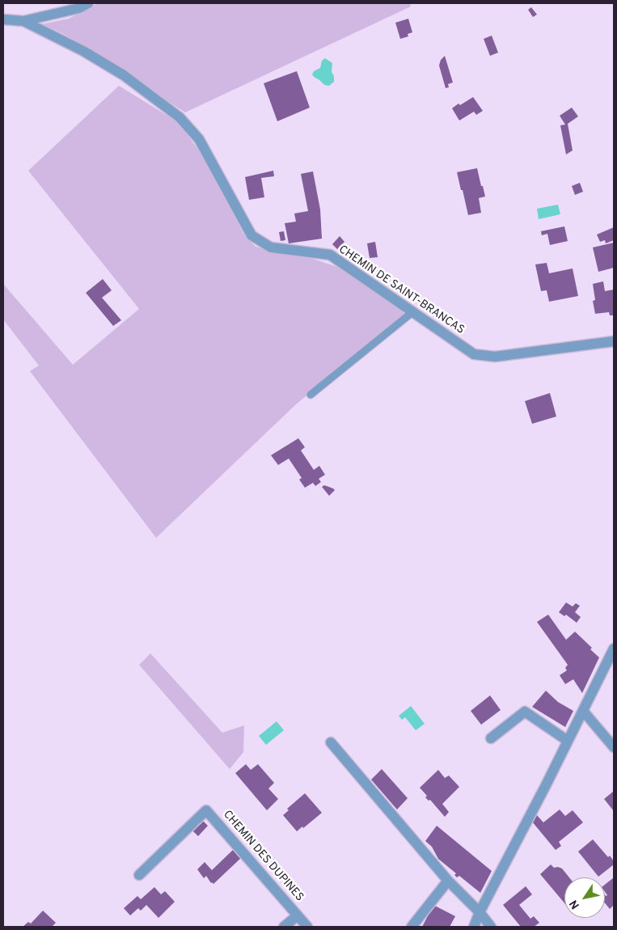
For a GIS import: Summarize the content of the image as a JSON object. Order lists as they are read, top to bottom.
{
  "streets": {
    "street": ["CHEMIN DE SAINT-BRANCAS", "CHEMIN DES DUPINES"]
  },
  "north": "bottom left"
}
